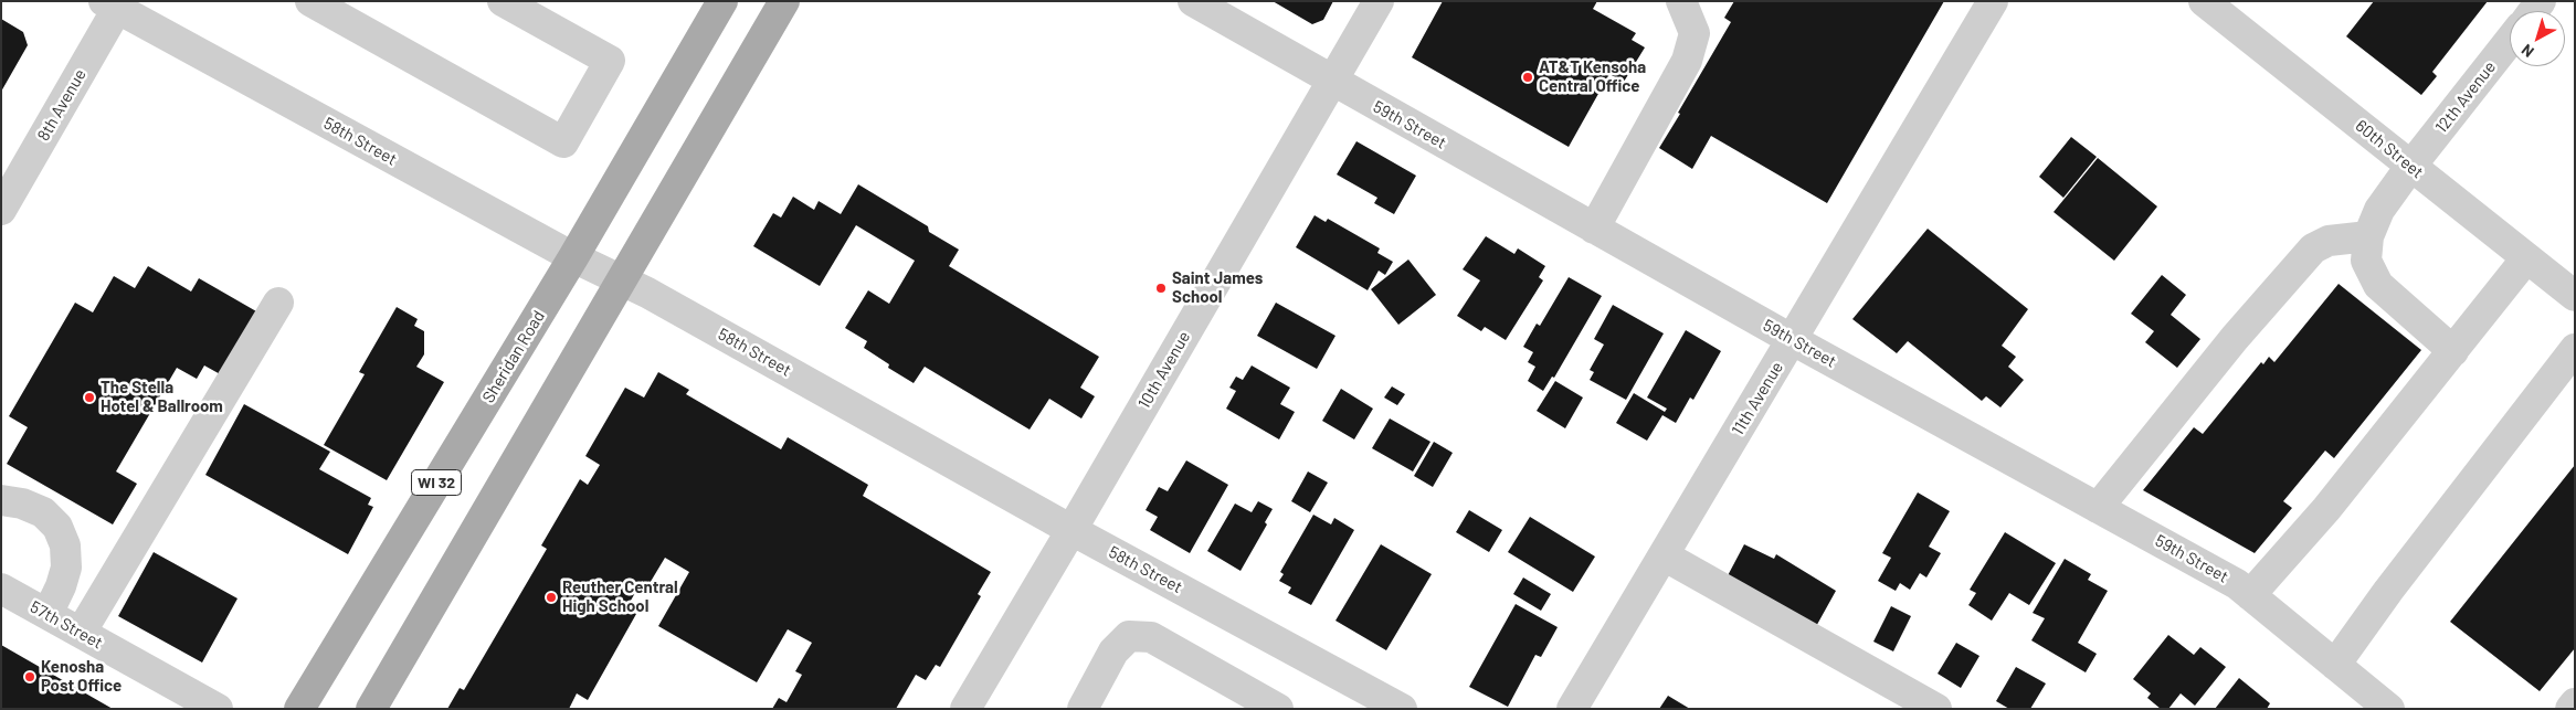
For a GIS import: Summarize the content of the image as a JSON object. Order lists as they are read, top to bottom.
{
  "streets": {
    "main road": ["Sheridan Road", "WI 32"],
    "street": [
      "12th Avenue",
      "8th Avenue",
      "59th Street",
      "58th Street",
      "60th Street",
      "10th Avenue",
      "11th Avenue",
      "57th Street"
    ]
  },
  "crossings": [
    ["12th Avenue", "60th Street"],
    ["8th Avenue", "58th Street"],
    ["59th Street", "10th Avenue"],
    ["59th Street", "11th Avenue"],
    ["58th Street", "Sheridan Road"],
    ["58th Street", "10th Avenue"]
  ],
  "places": [
    "AT&T Kensoha Central Office",
    "Saint James School",
    "The Stella Hotel & Ballroom",
    "Reuther Central High School",
    "Kenosha Post Office"
  ],
  "north": "bottom left"
}
